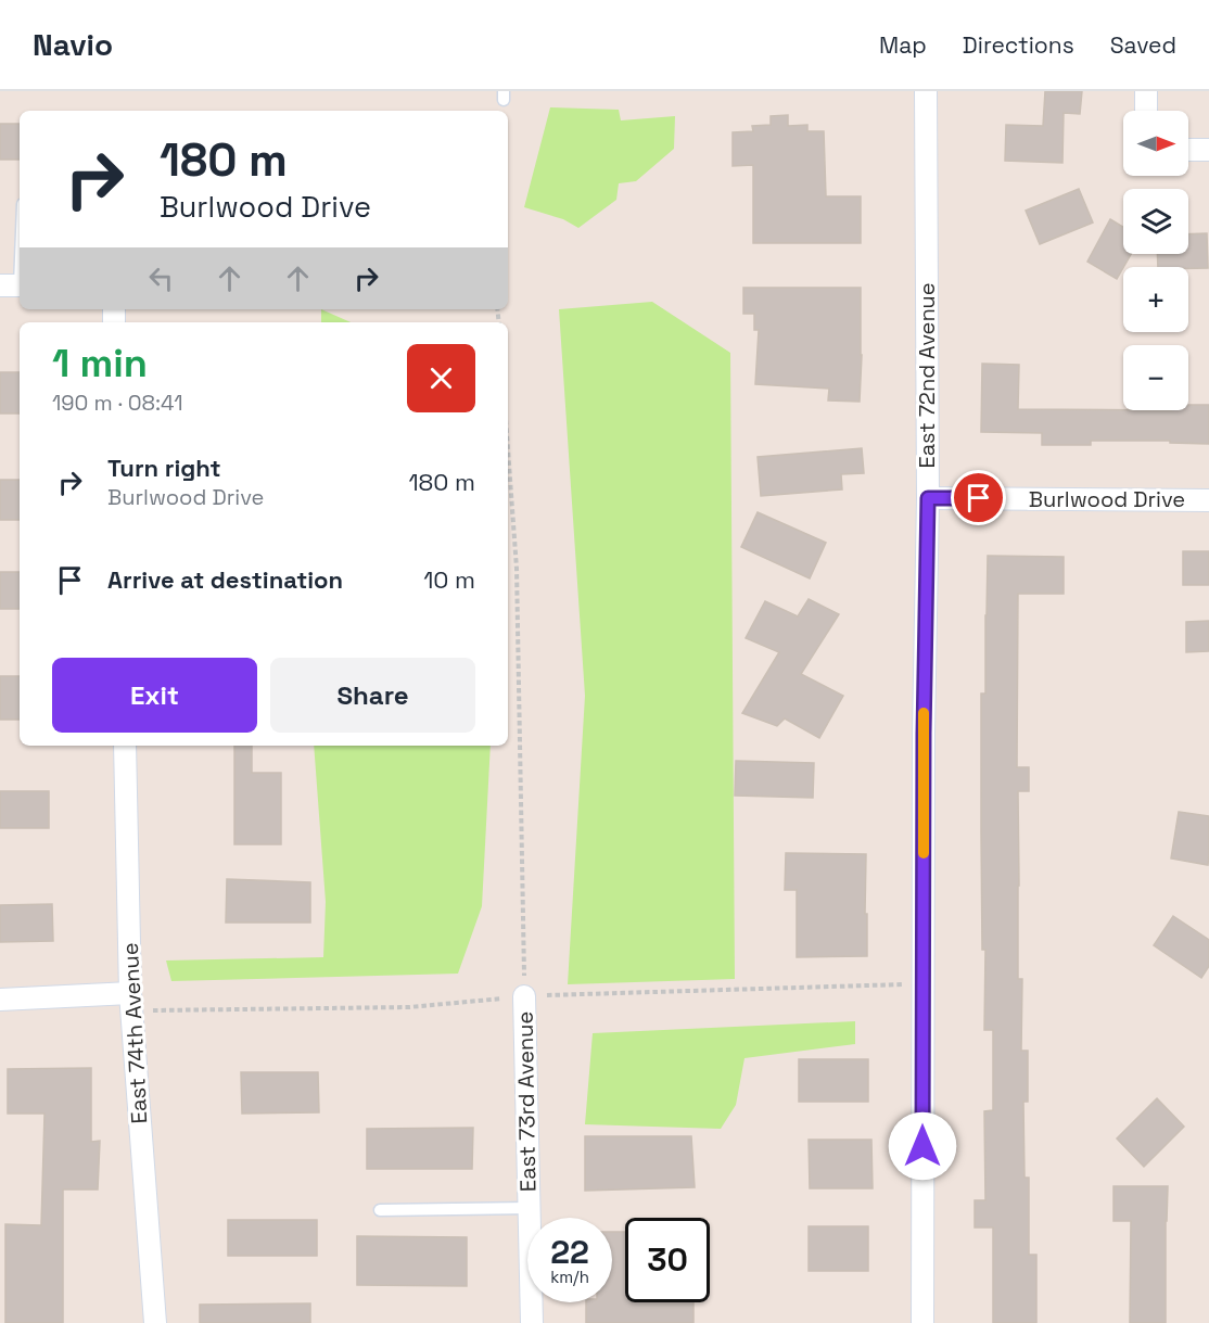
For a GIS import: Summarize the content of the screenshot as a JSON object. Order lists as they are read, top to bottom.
{
  "streets": {
    "street": [
      "East 72nd Avenue",
      "Burlwood Drive",
      "East 74th Avenue",
      "East 73rd Avenue"
    ]
  },
  "crossings": [
    ["East 72nd Avenue", "Burlwood Drive"]
  ],
  "north": "right",
  "page": {
    "header": "Navio",
    "nav": ["Map", "Directions", "Saved"],
    "map_buttons": ["+", "−"],
    "turn": ["180 m", "Burlwood Drive"],
    "heading": ["1 min", "190 m · 08:41"],
    "list": [
      {
        "name": "Turn right",
        "note": "Burlwood Drive",
        "value": "180 m"
      },
      {
        "name": "Arrive at destination",
        "value": "10 m"
      }
    ],
    "buttons": ["Exit", "Share"],
    "speed": "22 km/h",
    "limit": "30"
  }
}
